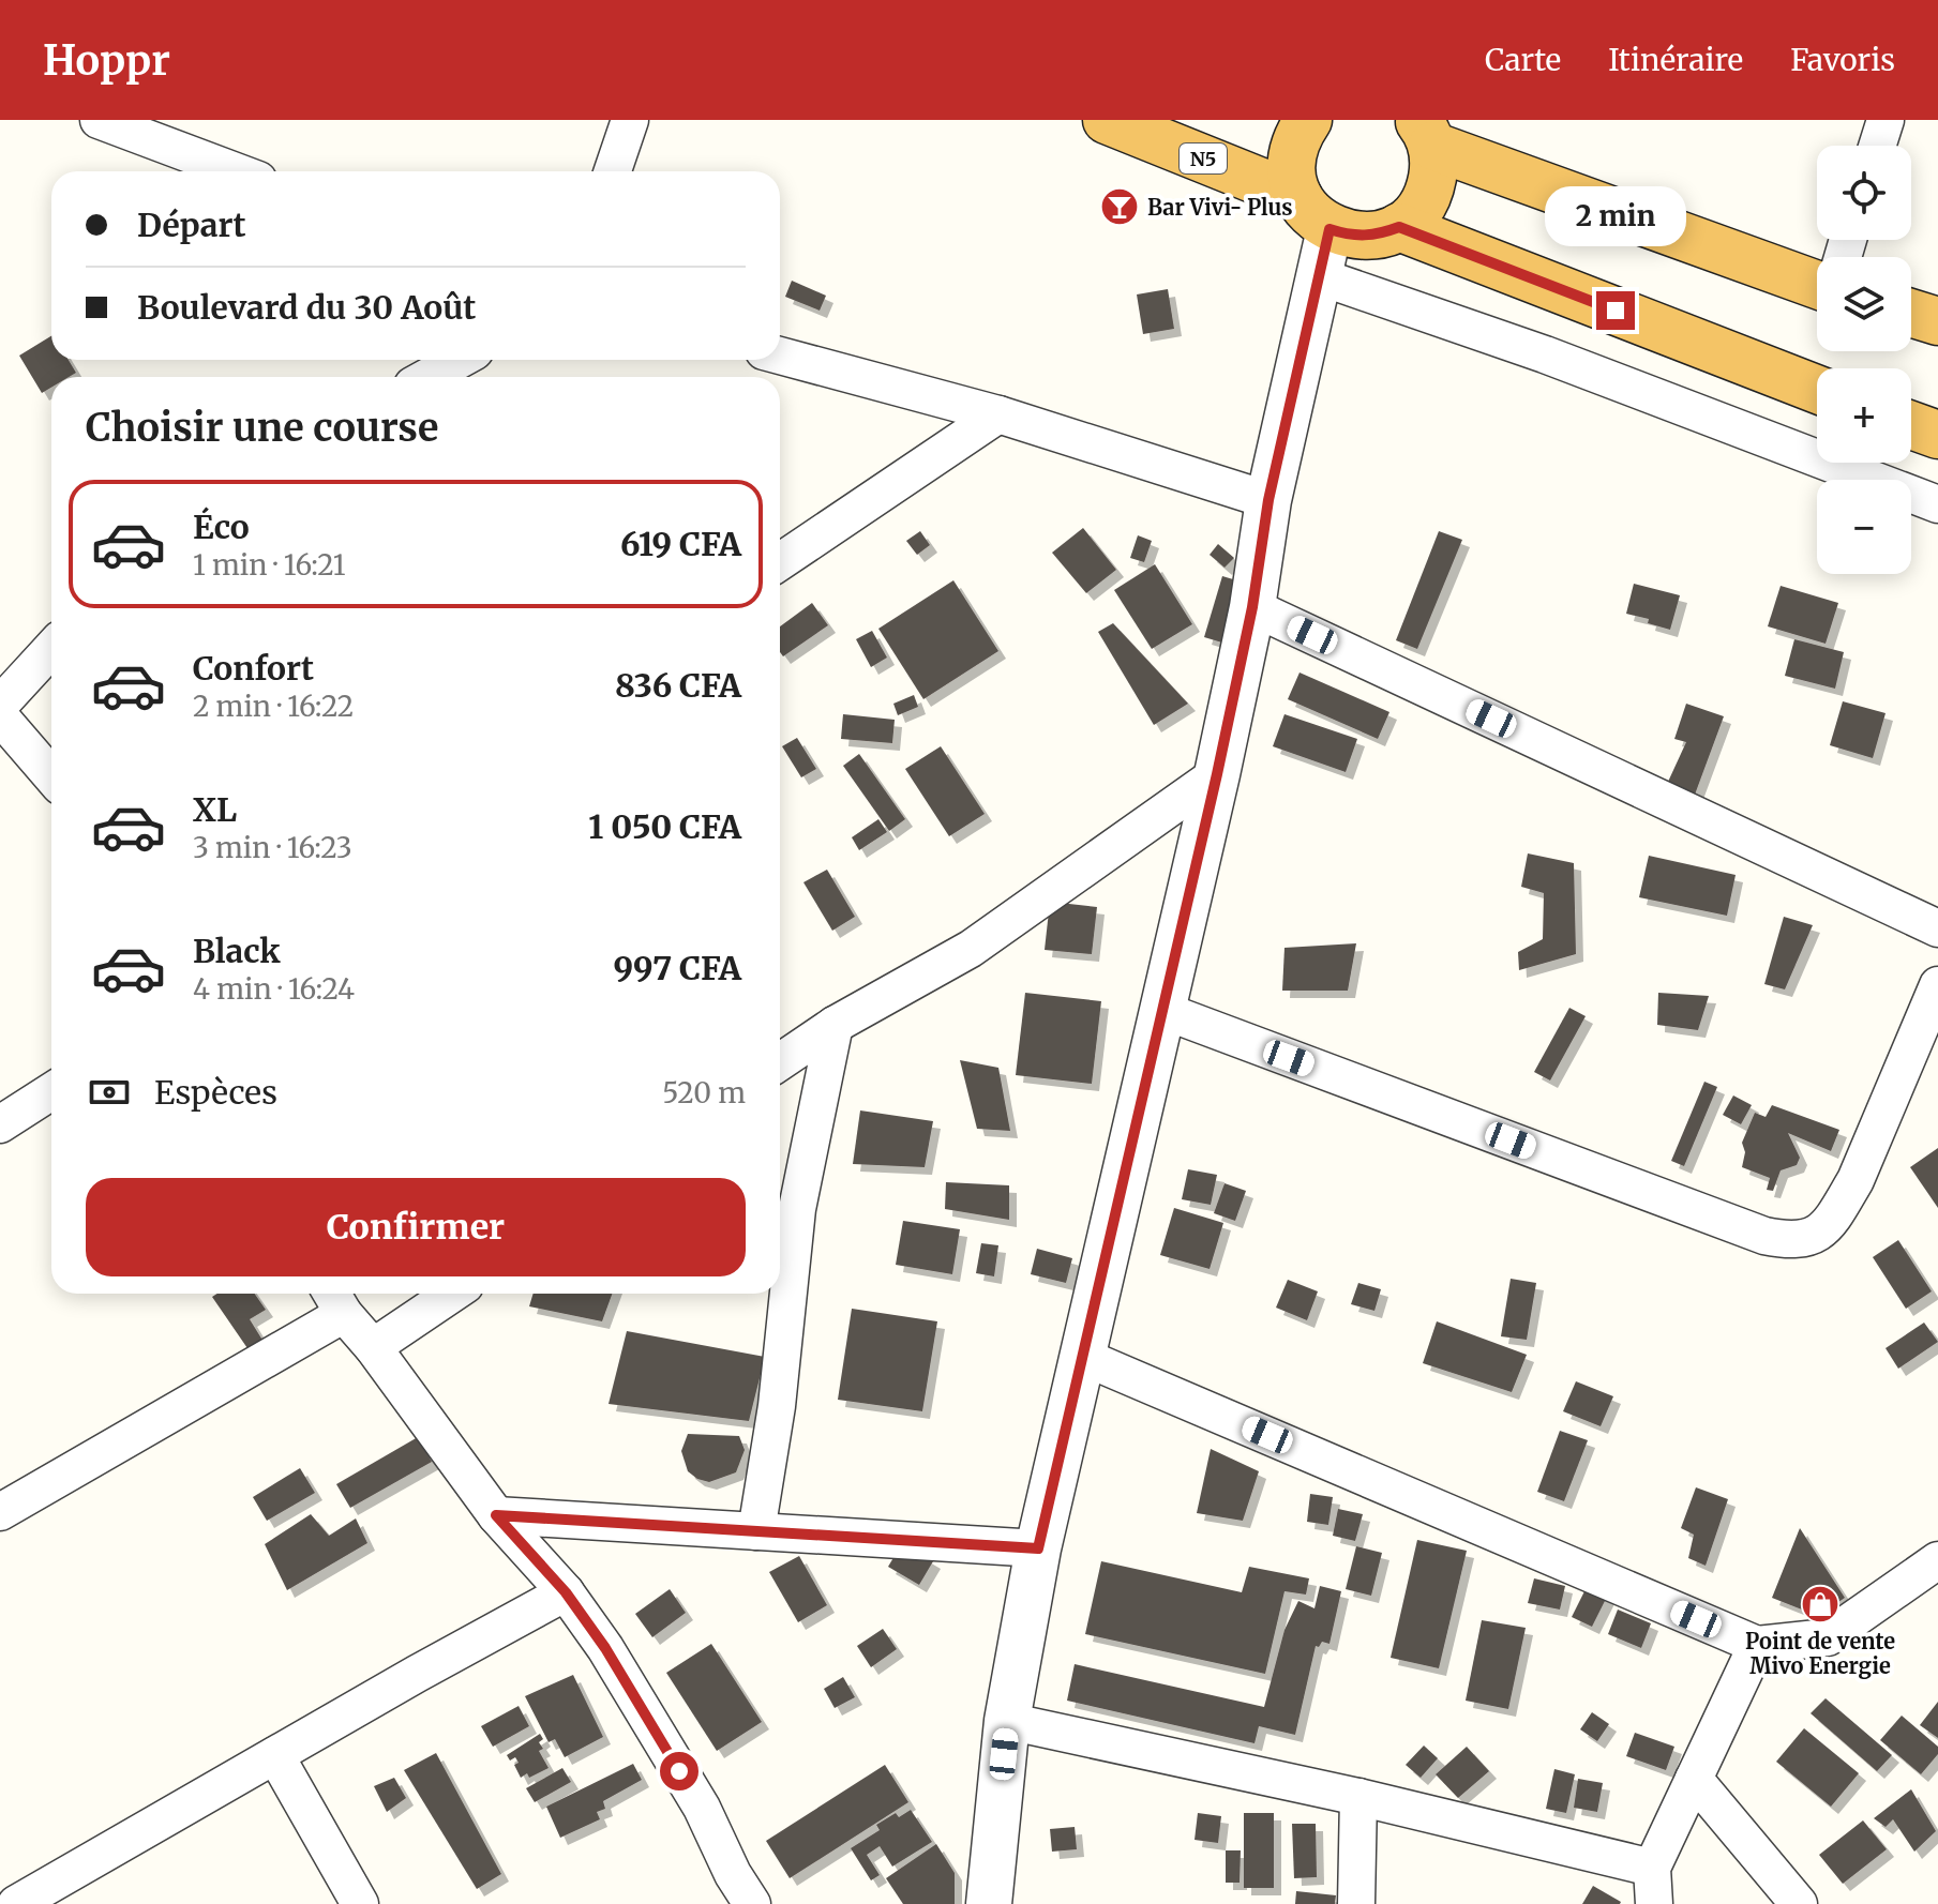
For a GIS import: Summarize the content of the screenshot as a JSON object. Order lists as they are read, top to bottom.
{
  "streets": {
    "highway": ["N5"]
  },
  "places": {
    "bar": ["Bar Vivi- Plus"],
    "shop": ["Point de vente Mivo Energie"]
  },
  "page": {
    "header": "Hoppr",
    "nav": ["Carte", "Itinéraire", "Favoris"],
    "map_buttons": ["+", "−"],
    "banner": ["Départ", "Boulevard du 30 Août"],
    "bubble": "2 min",
    "heading": "Choisir une course",
    "list": [
      {
        "name": "Éco",
        "note": "1 min · 16:21",
        "value": "619 CFA"
      },
      {
        "name": "Confort",
        "note": "2 min · 16:22",
        "value": "836 CFA"
      },
      {
        "name": "XL",
        "note": "3 min · 16:23",
        "value": "1 050 CFA"
      },
      {
        "name": "Black",
        "note": "4 min · 16:24",
        "value": "997 CFA"
      }
    ],
    "pay": ["Espèces", "520 m"],
    "buttons": "Confirmer"
  }
}
